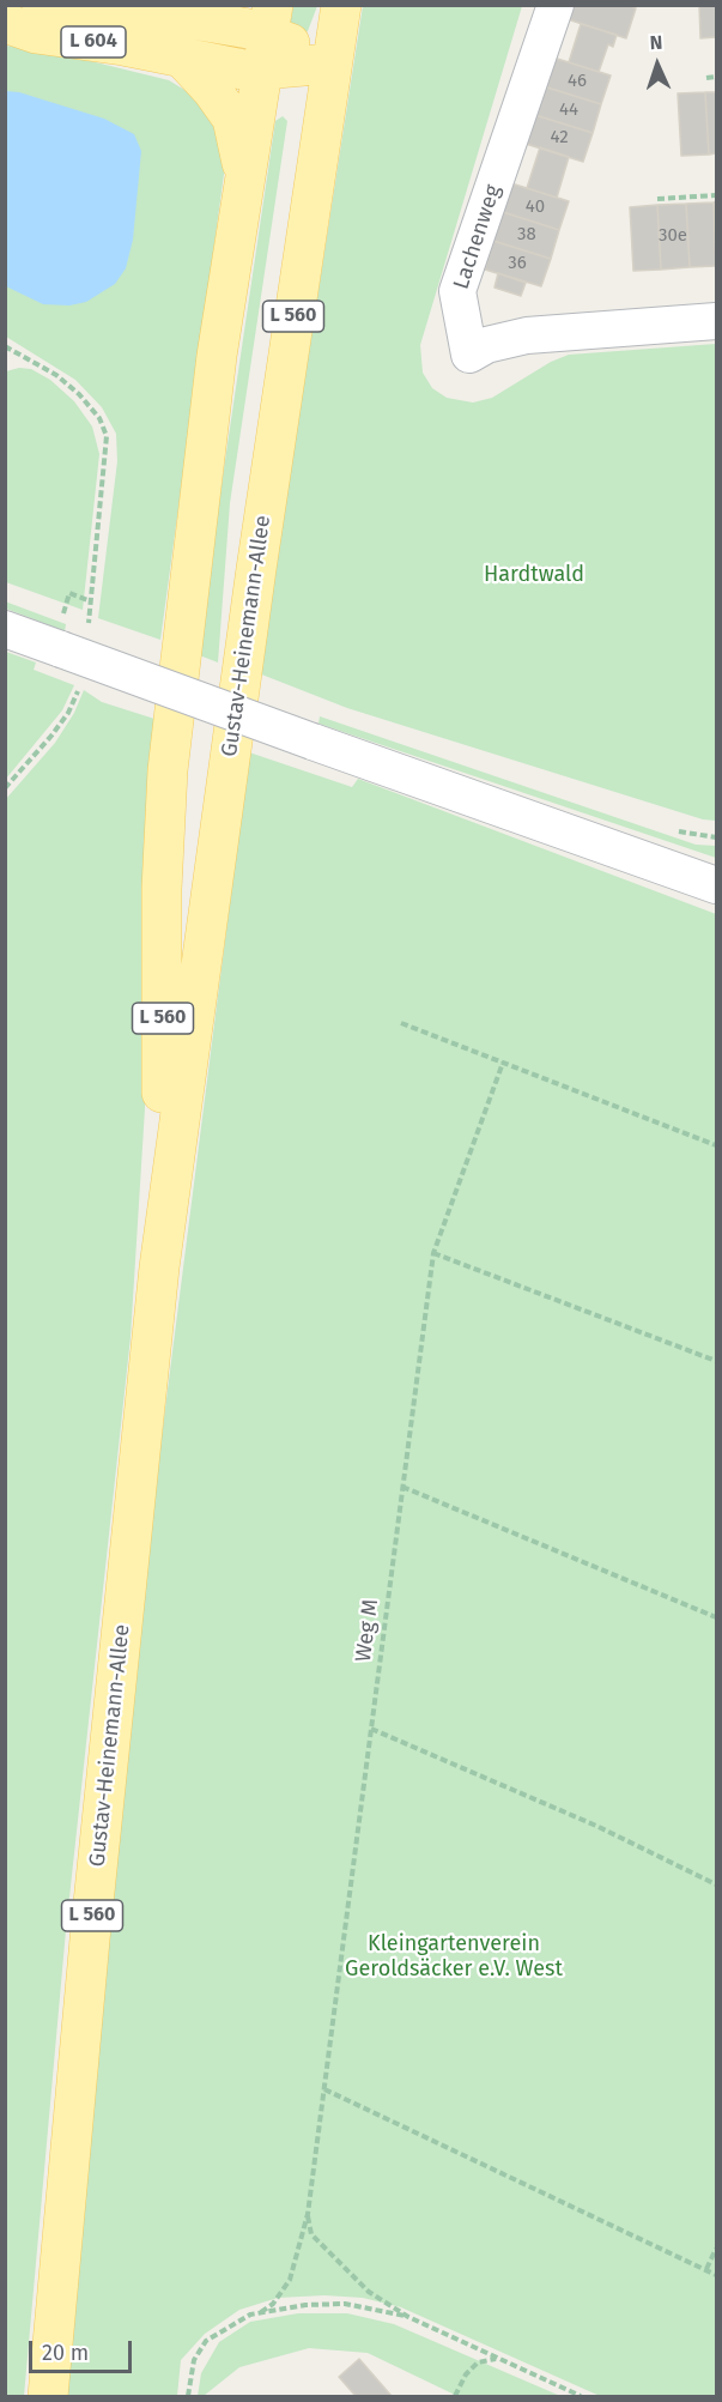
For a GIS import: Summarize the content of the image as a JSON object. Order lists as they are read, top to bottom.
{
  "streets": {
    "main road": ["L 604", "L 560", "Gustav-Heinemann-Allee"],
    "street": ["Lachenweg"],
    "path": ["Weg M"]
  },
  "crossings": [
    ["L 604", "Gustav-Heinemann-Allee"]
  ],
  "parks": ["Hardtwald", "Kleingartenverein Geroldsäcker e.V. West"],
  "house_numbers": [
    "46",
    "44",
    "42",
    "40",
    "38",
    "30e",
    "36"
  ],
  "scale_bar": "20 m",
  "north": "top"
}
